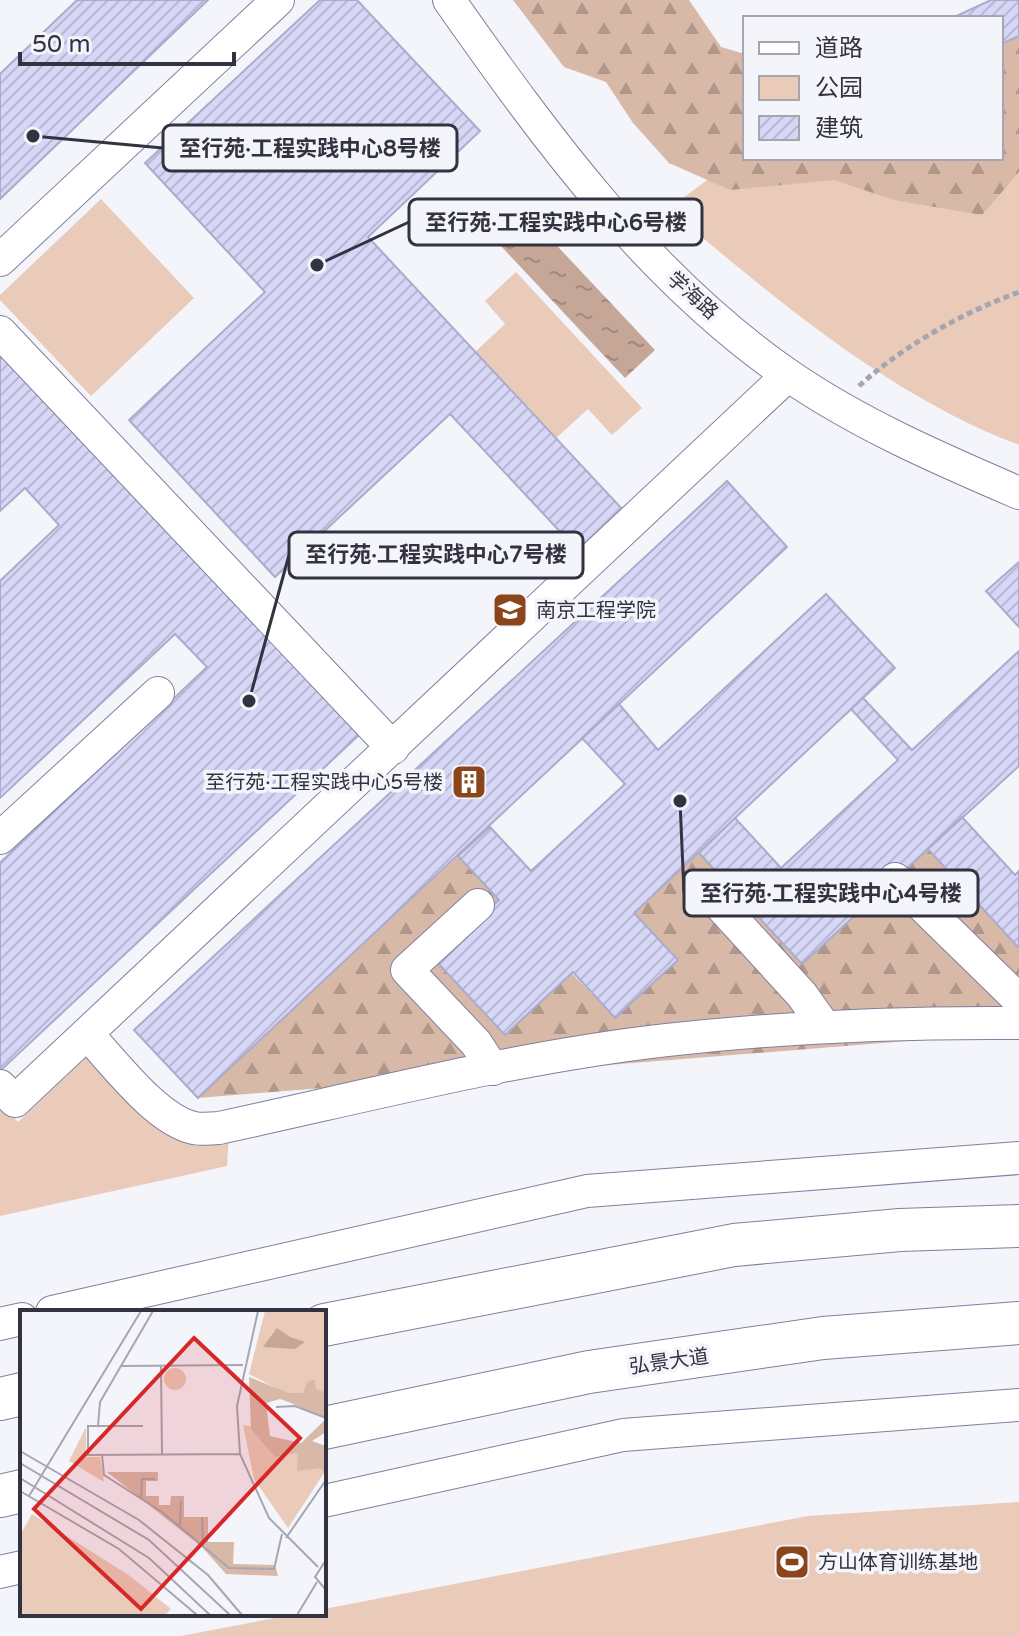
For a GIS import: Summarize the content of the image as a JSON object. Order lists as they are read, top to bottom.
{
  "streets": {
    "main road": ["弘景大道"],
    "street": ["学海路"]
  },
  "places": {
    "other": [
      "至行苑·工程实践中心8号楼",
      "至行苑·工程实践中心6号楼",
      "至行苑·工程实践中心7号楼",
      "至行苑·工程实践中心4号楼"
    ],
    "school or university": ["南京工程学院"],
    "building": ["至行苑·工程实践中心5号楼"],
    "sports": ["方山体育训练基地"]
  },
  "legend": ["道路", "公园", "建筑"],
  "scale_bar": "50 m"
}
